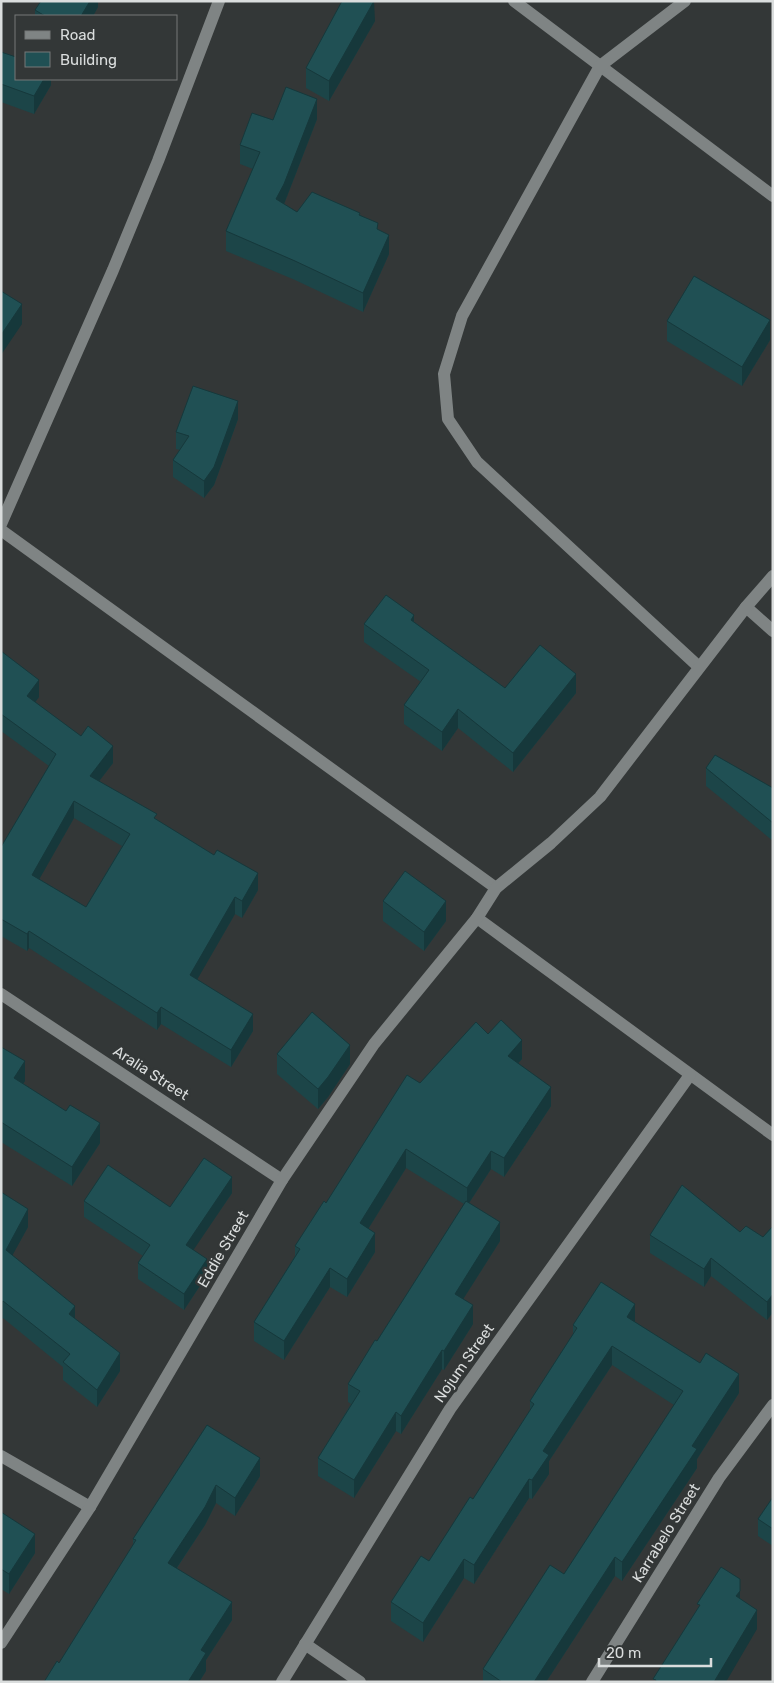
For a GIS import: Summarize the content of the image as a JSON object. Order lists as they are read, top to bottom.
{
  "streets": {
    "street": [
      "Aralia Street",
      "Eddie Street",
      "Nojum Street",
      "Karrabelo Street"
    ]
  },
  "crossings": [
    ["Aralia Street", "Eddie Street"]
  ],
  "legend": ["Road", "Building"],
  "scale_bar": "20 m"
}
